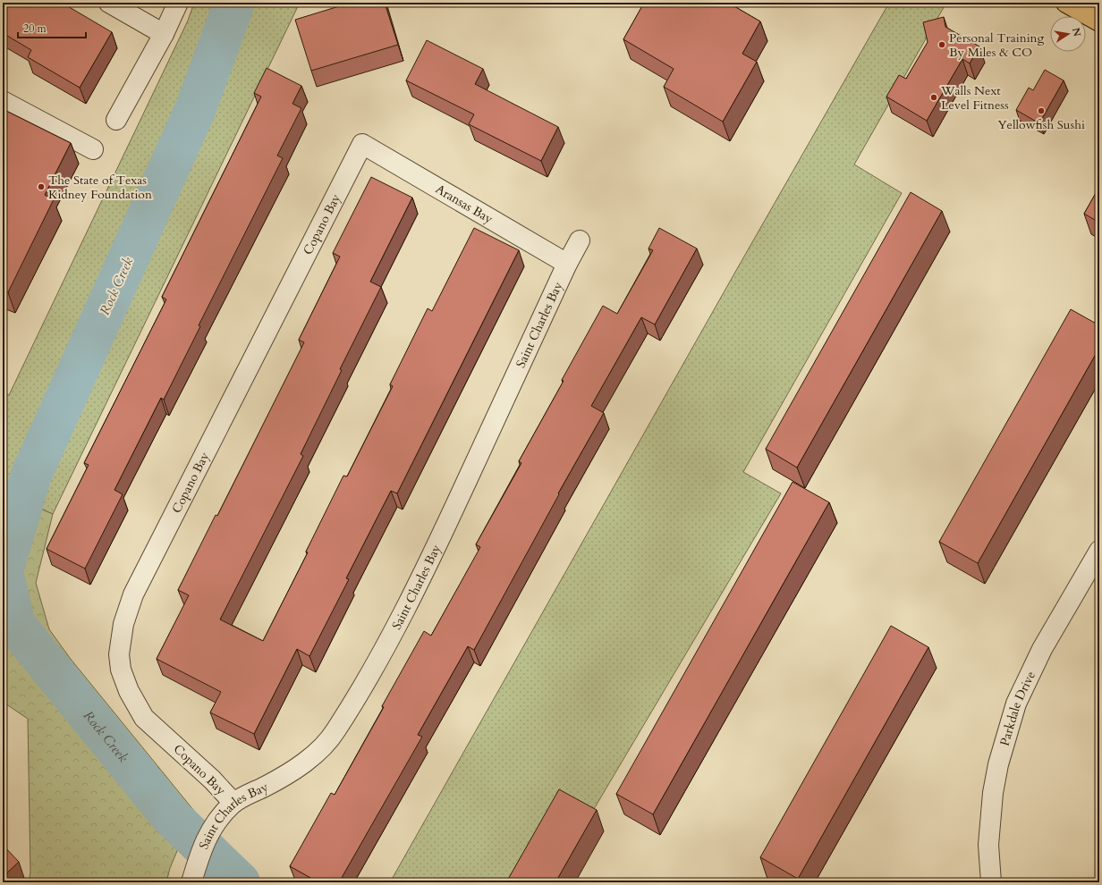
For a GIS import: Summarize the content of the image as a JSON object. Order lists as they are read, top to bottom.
{
  "streets": {
    "street": [
      "Aransas Bay",
      "Copano Bay",
      "Saint Charles Bay",
      "Parkdale Drive"
    ]
  },
  "crossings": [
    ["Aransas Bay", "Copano Bay"],
    ["Aransas Bay", "Saint Charles Bay"],
    ["Copano Bay", "Saint Charles Bay"]
  ],
  "water": ["Rock Creek"],
  "places": [
    "Personal Training By Miles & CO",
    "Walls Next Level Fitness",
    "Yellowfish Sushi",
    "The State of Texas Kidney Foundation"
  ],
  "scale_bar": "20 m",
  "north": "right"
}
